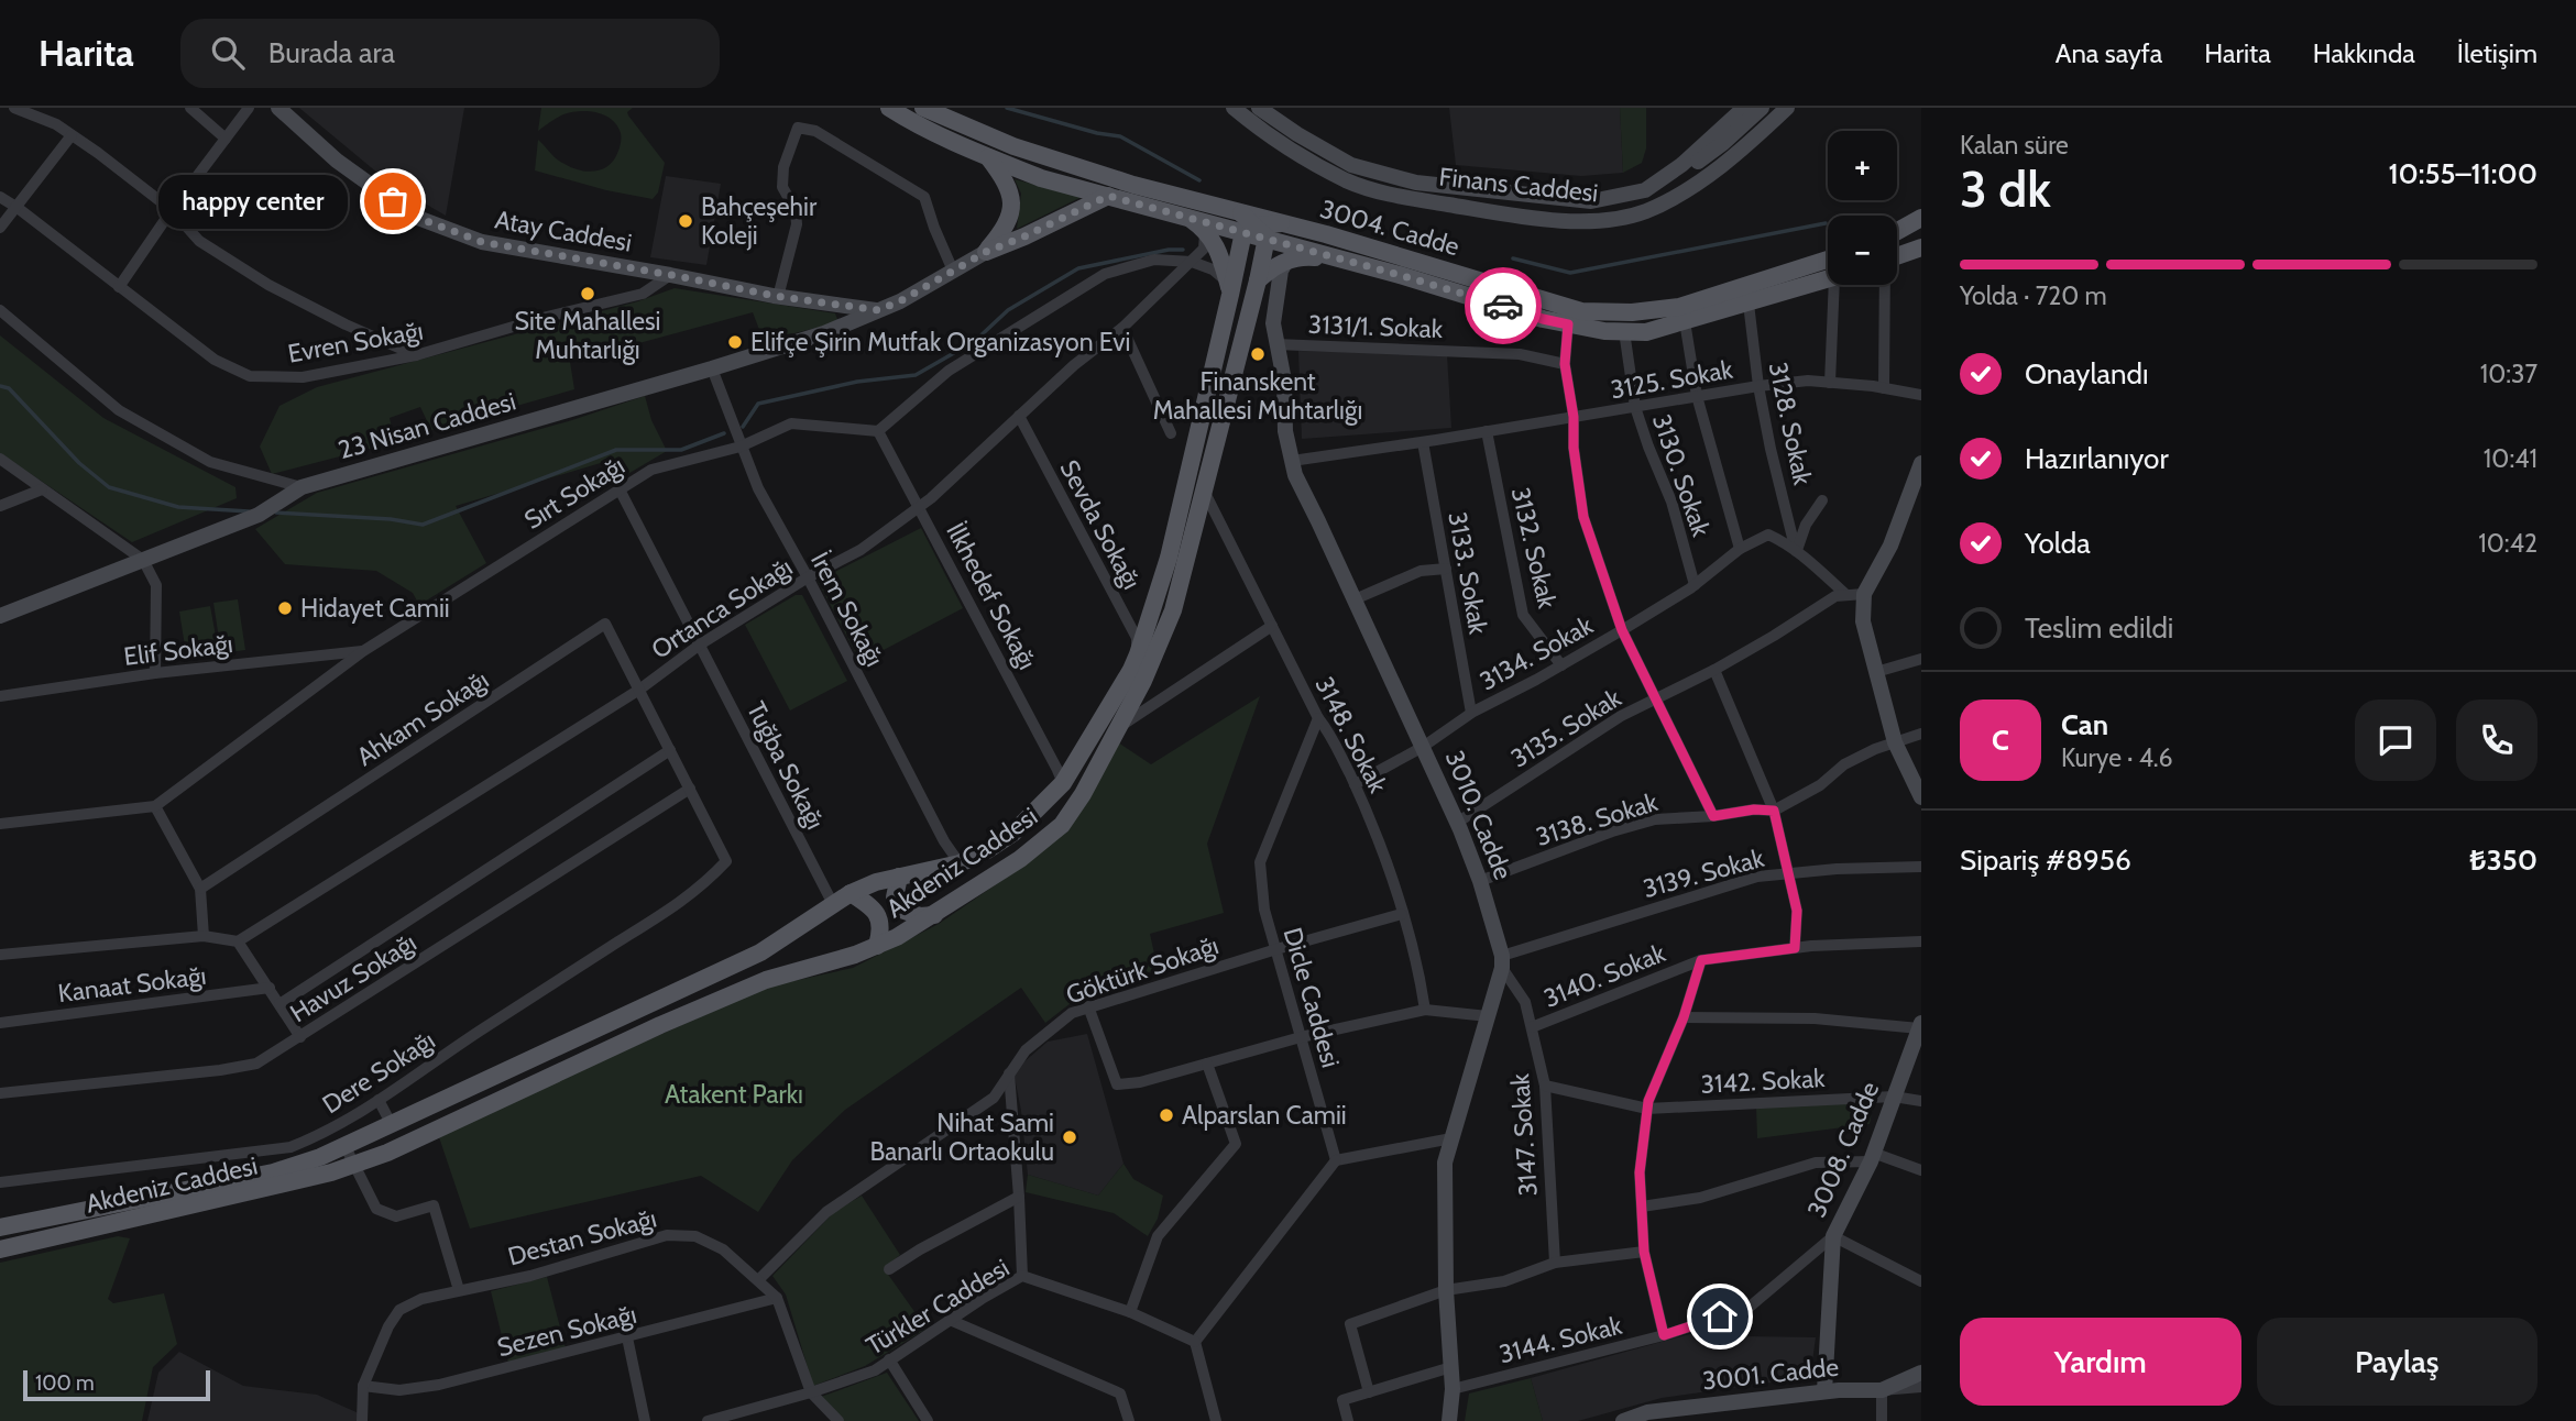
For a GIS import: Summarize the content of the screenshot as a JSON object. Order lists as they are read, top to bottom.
{
  "streets": {
    "main road": ["3004. Cadde", "Akdeniz Caddesi"],
    "street": [
      "Finans Caddesi",
      "Atay Caddesi",
      "3131/1. Sokak",
      "Evren Sokağı",
      "3125. Sokak",
      "3128. Sokak",
      "23 Nisan Caddesi",
      "3130. Sokak",
      "Sırt Sokağı",
      "Sevda Sokağı",
      "3132. Sokak",
      "3133. Sokak",
      "İlkhedef Sokağı",
      "Ortanca Sokağı",
      "İrem Sokağı",
      "Elif Sokağı",
      "3134. Sokak",
      "Ahkam Sokağı",
      "3135. Sokak",
      "3148. Sokak",
      "Tuğba Sokağı",
      "3010. Cadde",
      "3138. Sokak",
      "3139. Sokak",
      "Göktürk Sokağı",
      "3140. Sokak",
      "Havuz Sokağı",
      "Kanaat Sokağı",
      "Dicle Caddesi",
      "Dere Sokağı",
      "3142. Sokak",
      "3147. Sokak",
      "3008. Cadde",
      "Destan Sokağı",
      "Türkler Caddesi",
      "Sezen Sokağı",
      "3144. Sokak",
      "3001. Cadde"
    ]
  },
  "crossings": [
    ["Atay Caddesi", "Evren Sokağı"],
    ["Atay Caddesi", "23 Nisan Caddesi"],
    ["3131/1. Sokak", "3010. Cadde"],
    ["3125. Sokak", "3128. Sokak"],
    ["3125. Sokak", "3130. Sokak"],
    ["3125. Sokak", "3132. Sokak"],
    ["3125. Sokak", "3133. Sokak"],
    ["3125. Sokak", "3010. Cadde"],
    ["3128. Sokak", "3134. Sokak"],
    ["23 Nisan Caddesi", "İrem Sokağı"],
    ["3130. Sokak", "3134. Sokak"],
    ["Sırt Sokağı", "İlkhedef Sokağı"],
    ["Sırt Sokağı", "İrem Sokağı"],
    ["Sırt Sokağı", "Elif Sokağı"],
    ["Sırt Sokağı", "Tuğba Sokağı"],
    ["Sevda Sokağı", "Ortanca Sokağı"],
    ["Sevda Sokağı", "Akdeniz Caddesi"],
    ["3132. Sokak", "3134. Sokak"],
    ["3133. Sokak", "3134. Sokak"],
    ["İlkhedef Sokağı", "Ortanca Sokağı"],
    ["İlkhedef Sokağı", "Akdeniz Caddesi"],
    ["Ortanca Sokağı", "İrem Sokağı"],
    ["Ortanca Sokağı", "Ahkam Sokağı"],
    ["Ortanca Sokağı", "Tuğba Sokağı"],
    ["İrem Sokağı", "Akdeniz Caddesi"],
    ["3134. Sokak", "3135. Sokak"],
    ["3134. Sokak", "3148. Sokak"],
    ["3134. Sokak", "3010. Cadde"],
    ["3135. Sokak", "3010. Cadde"],
    ["3148. Sokak", "Akdeniz Caddesi"],
    ["3148. Sokak", "Göktürk Sokağı"],
    ["3148. Sokak", "Dicle Caddesi"],
    ["Tuğba Sokağı", "Akdeniz Caddesi"],
    ["3010. Cadde", "3138. Sokak"],
    ["3010. Cadde", "3139. Sokak"],
    ["3010. Cadde", "3147. Sokak"],
    ["3139. Sokak", "3147. Sokak"],
    ["Göktürk Sokağı", "Dicle Caddesi"],
    ["Göktürk Sokağı", "Destan Sokağı"],
    ["3140. Sokak", "3147. Sokak"],
    ["Havuz Sokağı", "Dere Sokağı"],
    ["3142. Sokak", "3147. Sokak"],
    ["3142. Sokak", "3008. Cadde"],
    ["3008. Cadde", "3144. Sokak"],
    ["3008. Cadde", "3001. Cadde"],
    ["Destan Sokağı", "Türkler Caddesi"],
    ["Destan Sokağı", "Sezen Sokağı"]
  ],
  "parks": ["Atakent Parkı"],
  "places": [
    "happy center",
    "Bahçeşehir Koleji",
    "Site Mahallesi Muhtarlığı",
    "Elifçe Şirin Mutfak Organizasyon Evi",
    "Finanskent Mahallesi Muhtarlığı",
    "Hidayet Camii",
    "Alparslan Camii",
    "Nihat Sami Banarlı Ortaokulu"
  ],
  "scale_bar": "100 m",
  "page": {
    "header": "Harita",
    "search": "Burada ara",
    "nav": [
      "Ana sayfa",
      "Harita",
      "Hakkında",
      "İletişim"
    ],
    "heading": ["3 dk", "Kalan süre", "10:55–11:00"],
    "panel": [
      "Can",
      "Kurye · 4.6",
      "Sipariş #8956",
      "₺350"
    ],
    "map_buttons": ["+", "−"],
    "bubble": "happy center",
    "bar": "Yolda · 720 m",
    "list": [
      ["Onaylandı", "10:37"],
      ["Hazırlanıyor", "10:41"],
      ["Yolda", "10:42"],
      "Teslim edildi"
    ],
    "round": "C",
    "buttons": ["Yardım", "Paylaş"],
    "scale": "100 m"
  }
}
